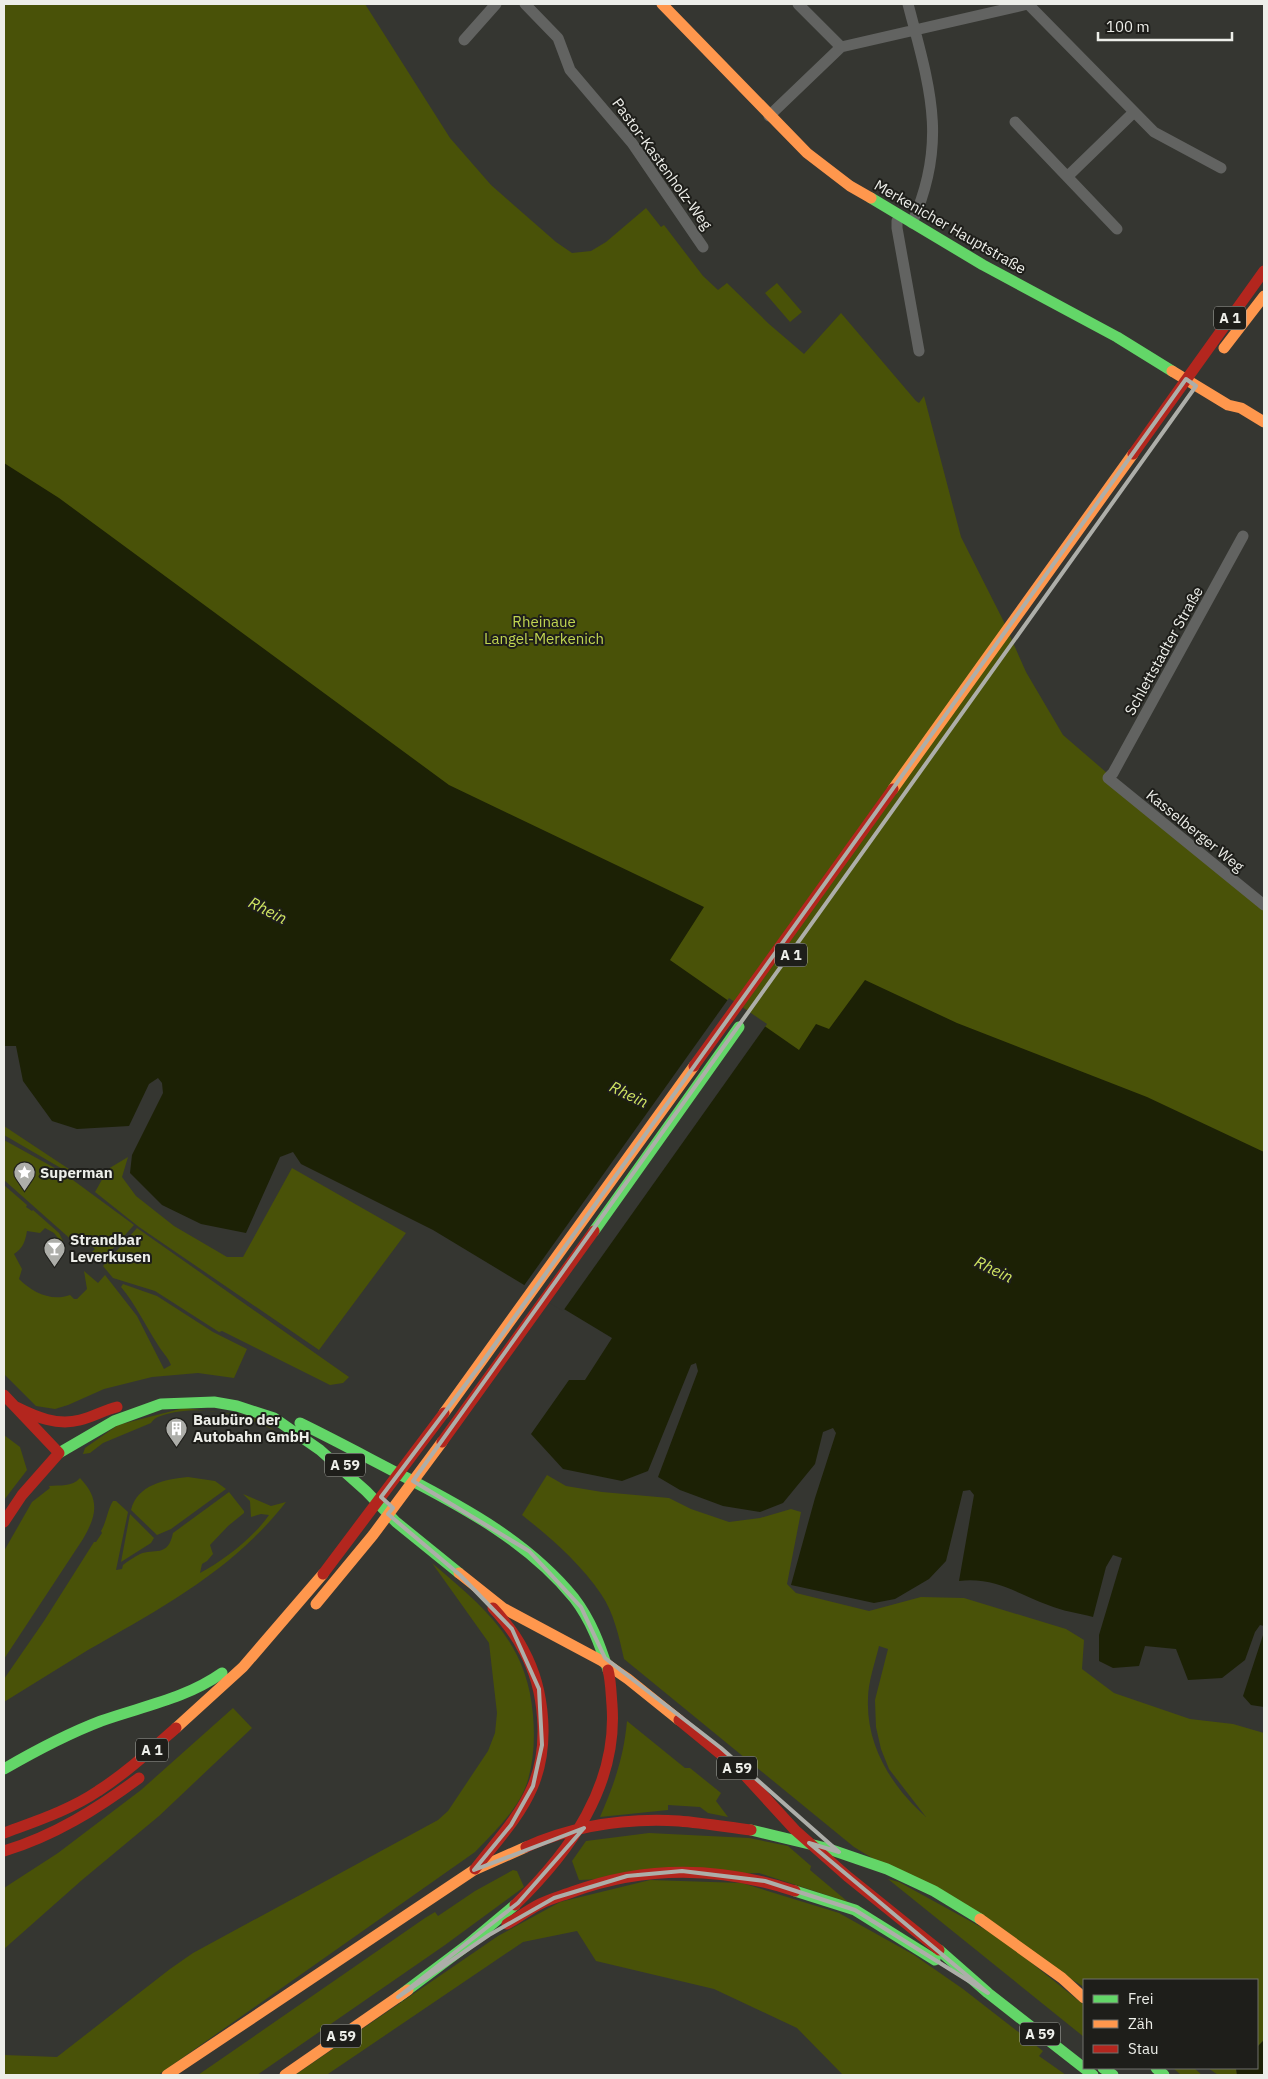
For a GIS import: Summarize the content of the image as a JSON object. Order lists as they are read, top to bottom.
{
  "streets": {
    "main road": ["Merkenicher Hauptstraße", "A 1", "A 59"],
    "street": ["Pastor-Kastenholz-Weg", "Schlettstadter Straße", "Kasselberger Weg"]
  },
  "crossings": [
    ["Schlettstadter Straße", "Kasselberger Weg"]
  ],
  "water": ["Rhein"],
  "parks": ["Rheinaue Langel-Merkenich"],
  "places": {
    "place": ["Superman"],
    "bar": ["Strandbar Leverkusen"],
    "building": ["Baubüro der Autobahn GmbH"]
  },
  "legend": ["Frei", "Zäh", "Stau"],
  "scale_bar": "100 m"
}
